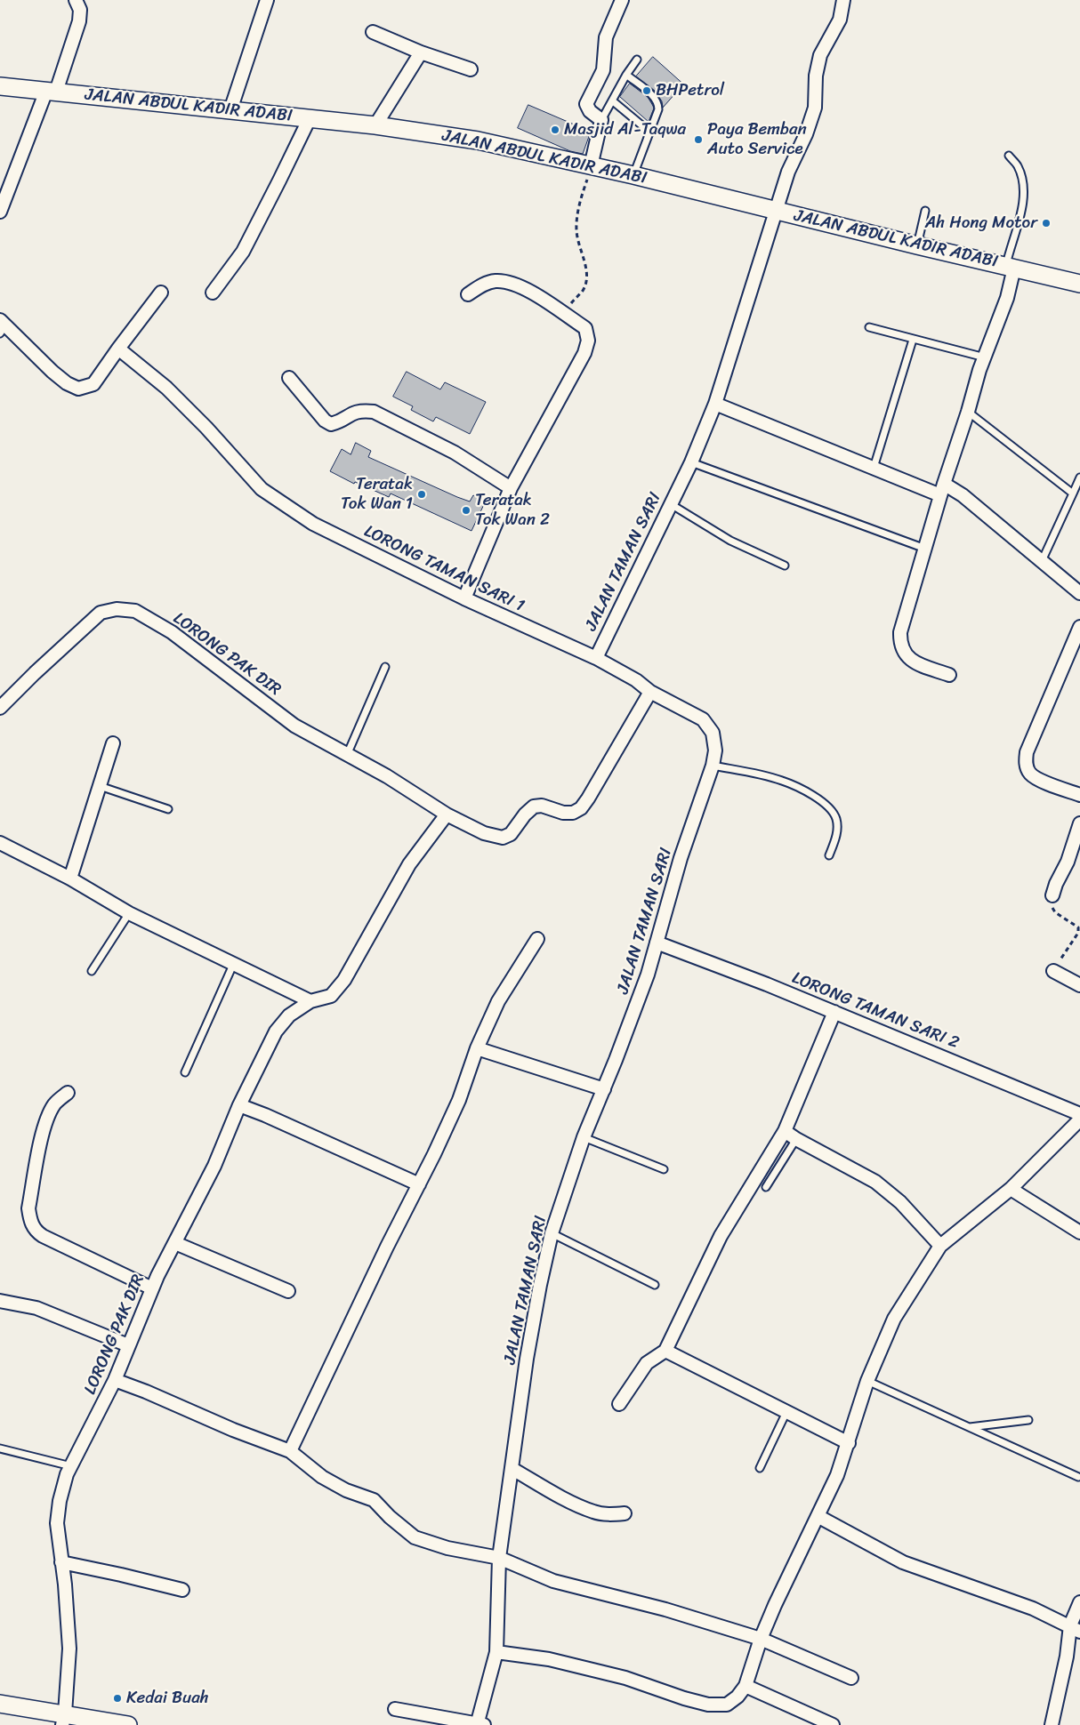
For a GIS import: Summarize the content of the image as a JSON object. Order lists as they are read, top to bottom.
{
  "streets": {
    "main road": ["JALAN ABDUL KADIR ADABI"],
    "street": [
      "JALAN TAMAN SARI",
      "LORONG TAMAN SARI 1",
      "LORONG PAK DIR",
      "LORONG TAMAN SARI 2"
    ]
  },
  "crossings": [
    ["JALAN ABDUL KADIR ADABI", "JALAN TAMAN SARI"],
    ["JALAN TAMAN SARI", "LORONG TAMAN SARI 1"],
    ["JALAN TAMAN SARI", "LORONG PAK DIR"],
    ["JALAN TAMAN SARI", "LORONG TAMAN SARI 2"]
  ],
  "places": [
    "BHPetrol",
    "Masjid Al-Taqwa",
    "Paya Bemban Auto Service",
    "Ah Hong Motor",
    "Teratak Tok Wan 1",
    "Teratak Tok Wan 2",
    "Kedai Buah"
  ]
}
